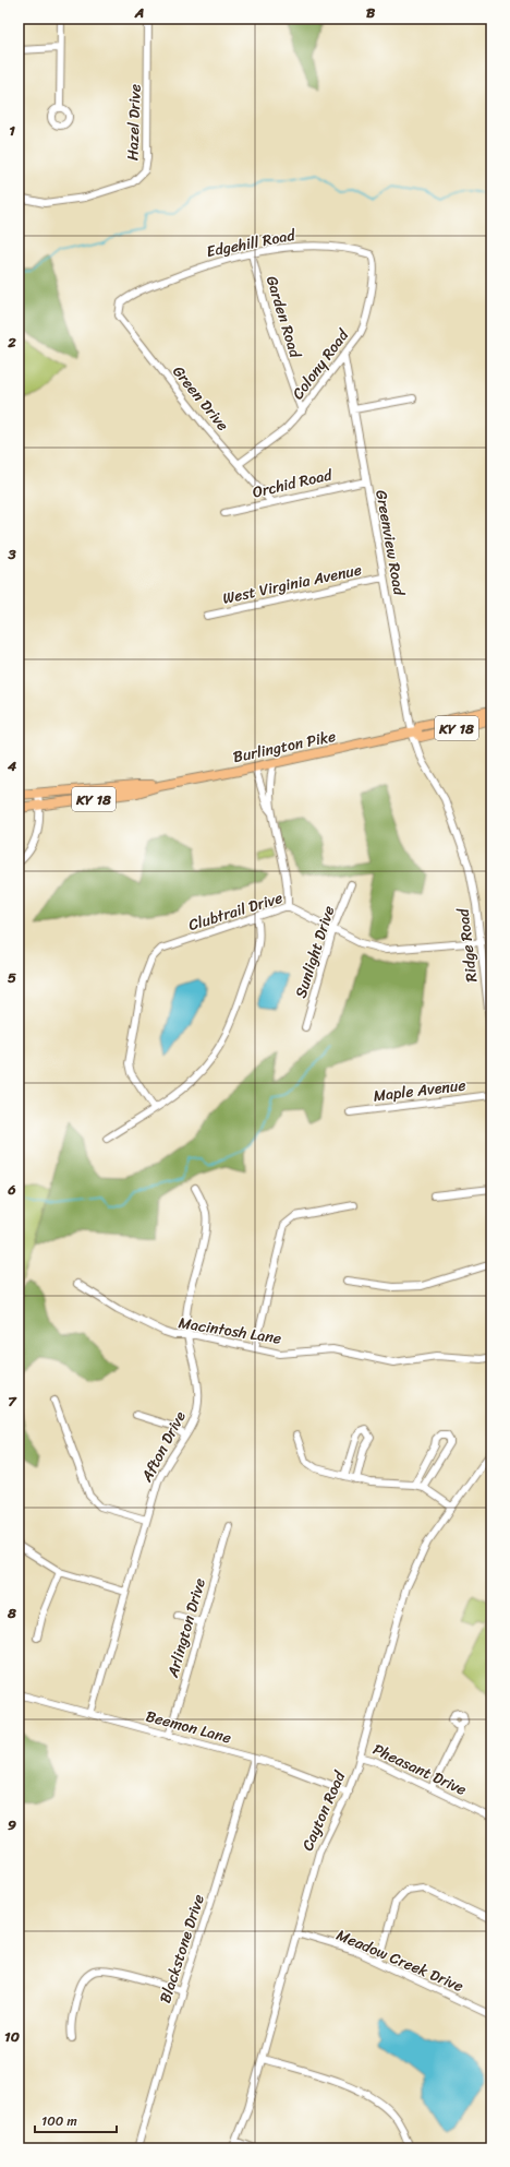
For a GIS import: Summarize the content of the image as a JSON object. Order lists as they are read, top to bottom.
{
  "streets": {
    "main road": ["KY 18", "Burlington Pike"],
    "street": [
      "Hazel Drive",
      "Edgehill Road",
      "Garden Road",
      "Colony Road",
      "Green Drive",
      "Orchid Road",
      "Greenview Road",
      "West Virginia Avenue",
      "Clubtrail Drive",
      "Ridge Road",
      "Sunlight Drive",
      "Maple Avenue",
      "Macintosh Lane",
      "Afton Drive",
      "Arlington Drive",
      "Beemon Lane",
      "Pheasant Drive",
      "Cayton Road",
      "Blackstone Drive",
      "Meadow Creek Drive"
    ]
  },
  "crossings": [
    ["Edgehill Road", "Garden Road"],
    ["Edgehill Road", "Colony Road"],
    ["Edgehill Road", "Green Drive"],
    ["Garden Road", "Colony Road"],
    ["Colony Road", "Green Drive"],
    ["Colony Road", "Greenview Road"],
    ["Green Drive", "Orchid Road"],
    ["Orchid Road", "Greenview Road"],
    ["Greenview Road", "West Virginia Avenue"],
    ["Greenview Road", "Burlington Pike"],
    ["Greenview Road", "Ridge Road"],
    ["Burlington Pike", "Ridge Road"],
    ["Clubtrail Drive", "Ridge Road"],
    ["Clubtrail Drive", "Sunlight Drive"],
    ["Macintosh Lane", "Afton Drive"],
    ["Afton Drive", "Beemon Lane"],
    ["Arlington Drive", "Beemon Lane"],
    ["Beemon Lane", "Cayton Road"],
    ["Beemon Lane", "Blackstone Drive"],
    ["Pheasant Drive", "Cayton Road"],
    ["Cayton Road", "Meadow Creek Drive"]
  ],
  "scale_bar": "100 m",
  "grid": {
    "columns": ["A", "B"],
    "rows": [
      "1",
      "2",
      "3",
      "4",
      "5",
      "6",
      "7",
      "8",
      "9",
      "10"
    ]
  }
}
